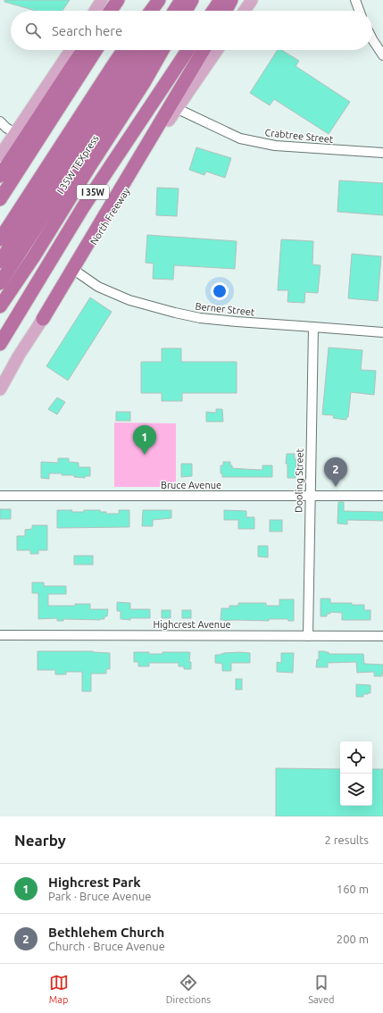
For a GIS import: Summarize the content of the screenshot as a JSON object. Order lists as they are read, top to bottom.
{
  "streets": {
    "highway": ["I 35W TEXpress", "I 35W"],
    "main road": ["North Freeway"],
    "street": [
      "Crabtree Street",
      "Berner Street",
      "Dooling Street",
      "Bruce Avenue",
      "Highcrest Avenue"
    ]
  },
  "crossings": [
    ["Crabtree Street", "North Freeway"],
    ["North Freeway", "Berner Street"],
    ["Berner Street", "Dooling Street"],
    ["Dooling Street", "Bruce Avenue"],
    ["Dooling Street", "Highcrest Avenue"]
  ],
  "page": {
    "search": "Search here",
    "pins": ["1", "2"],
    "heading": ["Nearby", "2 results"],
    "list": [
      {
        "mark": "1",
        "name": "Highcrest Park",
        "note": "Park · Bruce Avenue",
        "value": "160 m"
      },
      {
        "mark": "2",
        "name": "Bethlehem Church",
        "note": "Church · Bruce Avenue",
        "value": "200 m"
      }
    ],
    "nav": ["Map", "Directions", "Saved"]
  }
}
